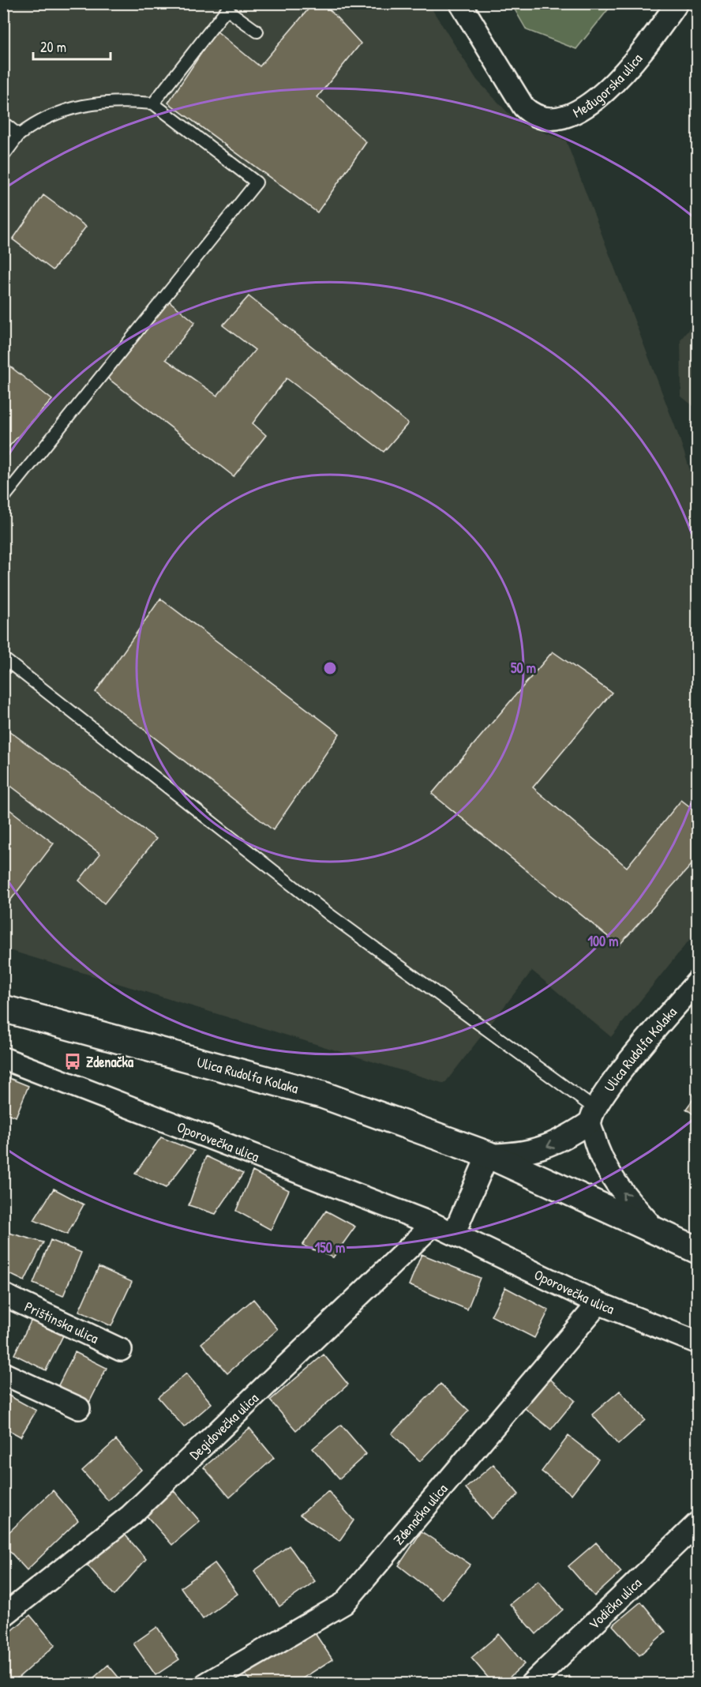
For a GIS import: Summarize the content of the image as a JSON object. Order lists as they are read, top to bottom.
{
  "streets": {
    "main road": ["Ulica Rudolfa Kolaka"],
    "street": [
      "Međugorska ulica",
      "Oporovečka ulica",
      "Prištinska ulica",
      "Degidovečka ulica",
      "Zdenačka ulica",
      "Vodička ulica"
    ]
  },
  "crossings": [
    ["Oporovečka ulica", "Degidovečka ulica"],
    ["Oporovečka ulica", "Zdenačka ulica"]
  ],
  "places": {
    "bus stop": ["Zdenačka"]
  },
  "scale_bar": "20 m",
  "rings": ["50 m", "100 m", "150 m"]
}
